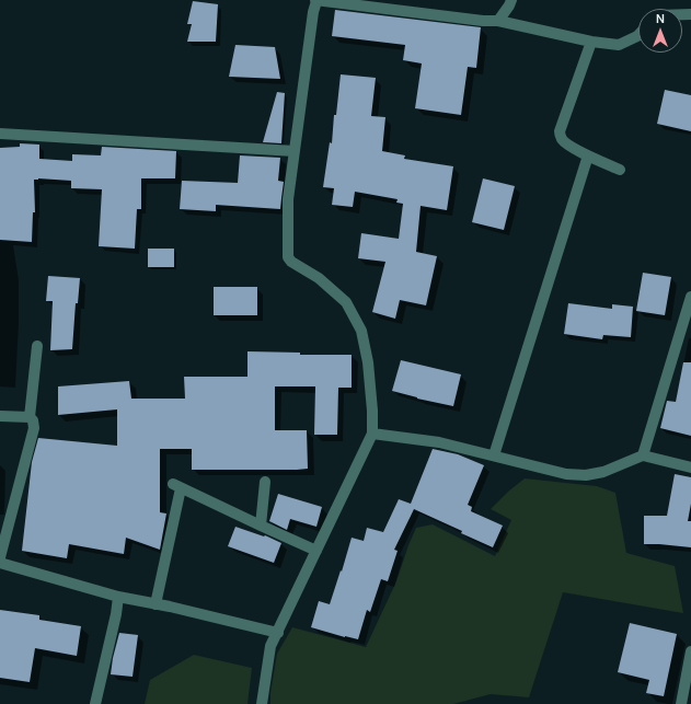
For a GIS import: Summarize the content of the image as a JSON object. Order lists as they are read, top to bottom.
{
  "north": "top"
}
